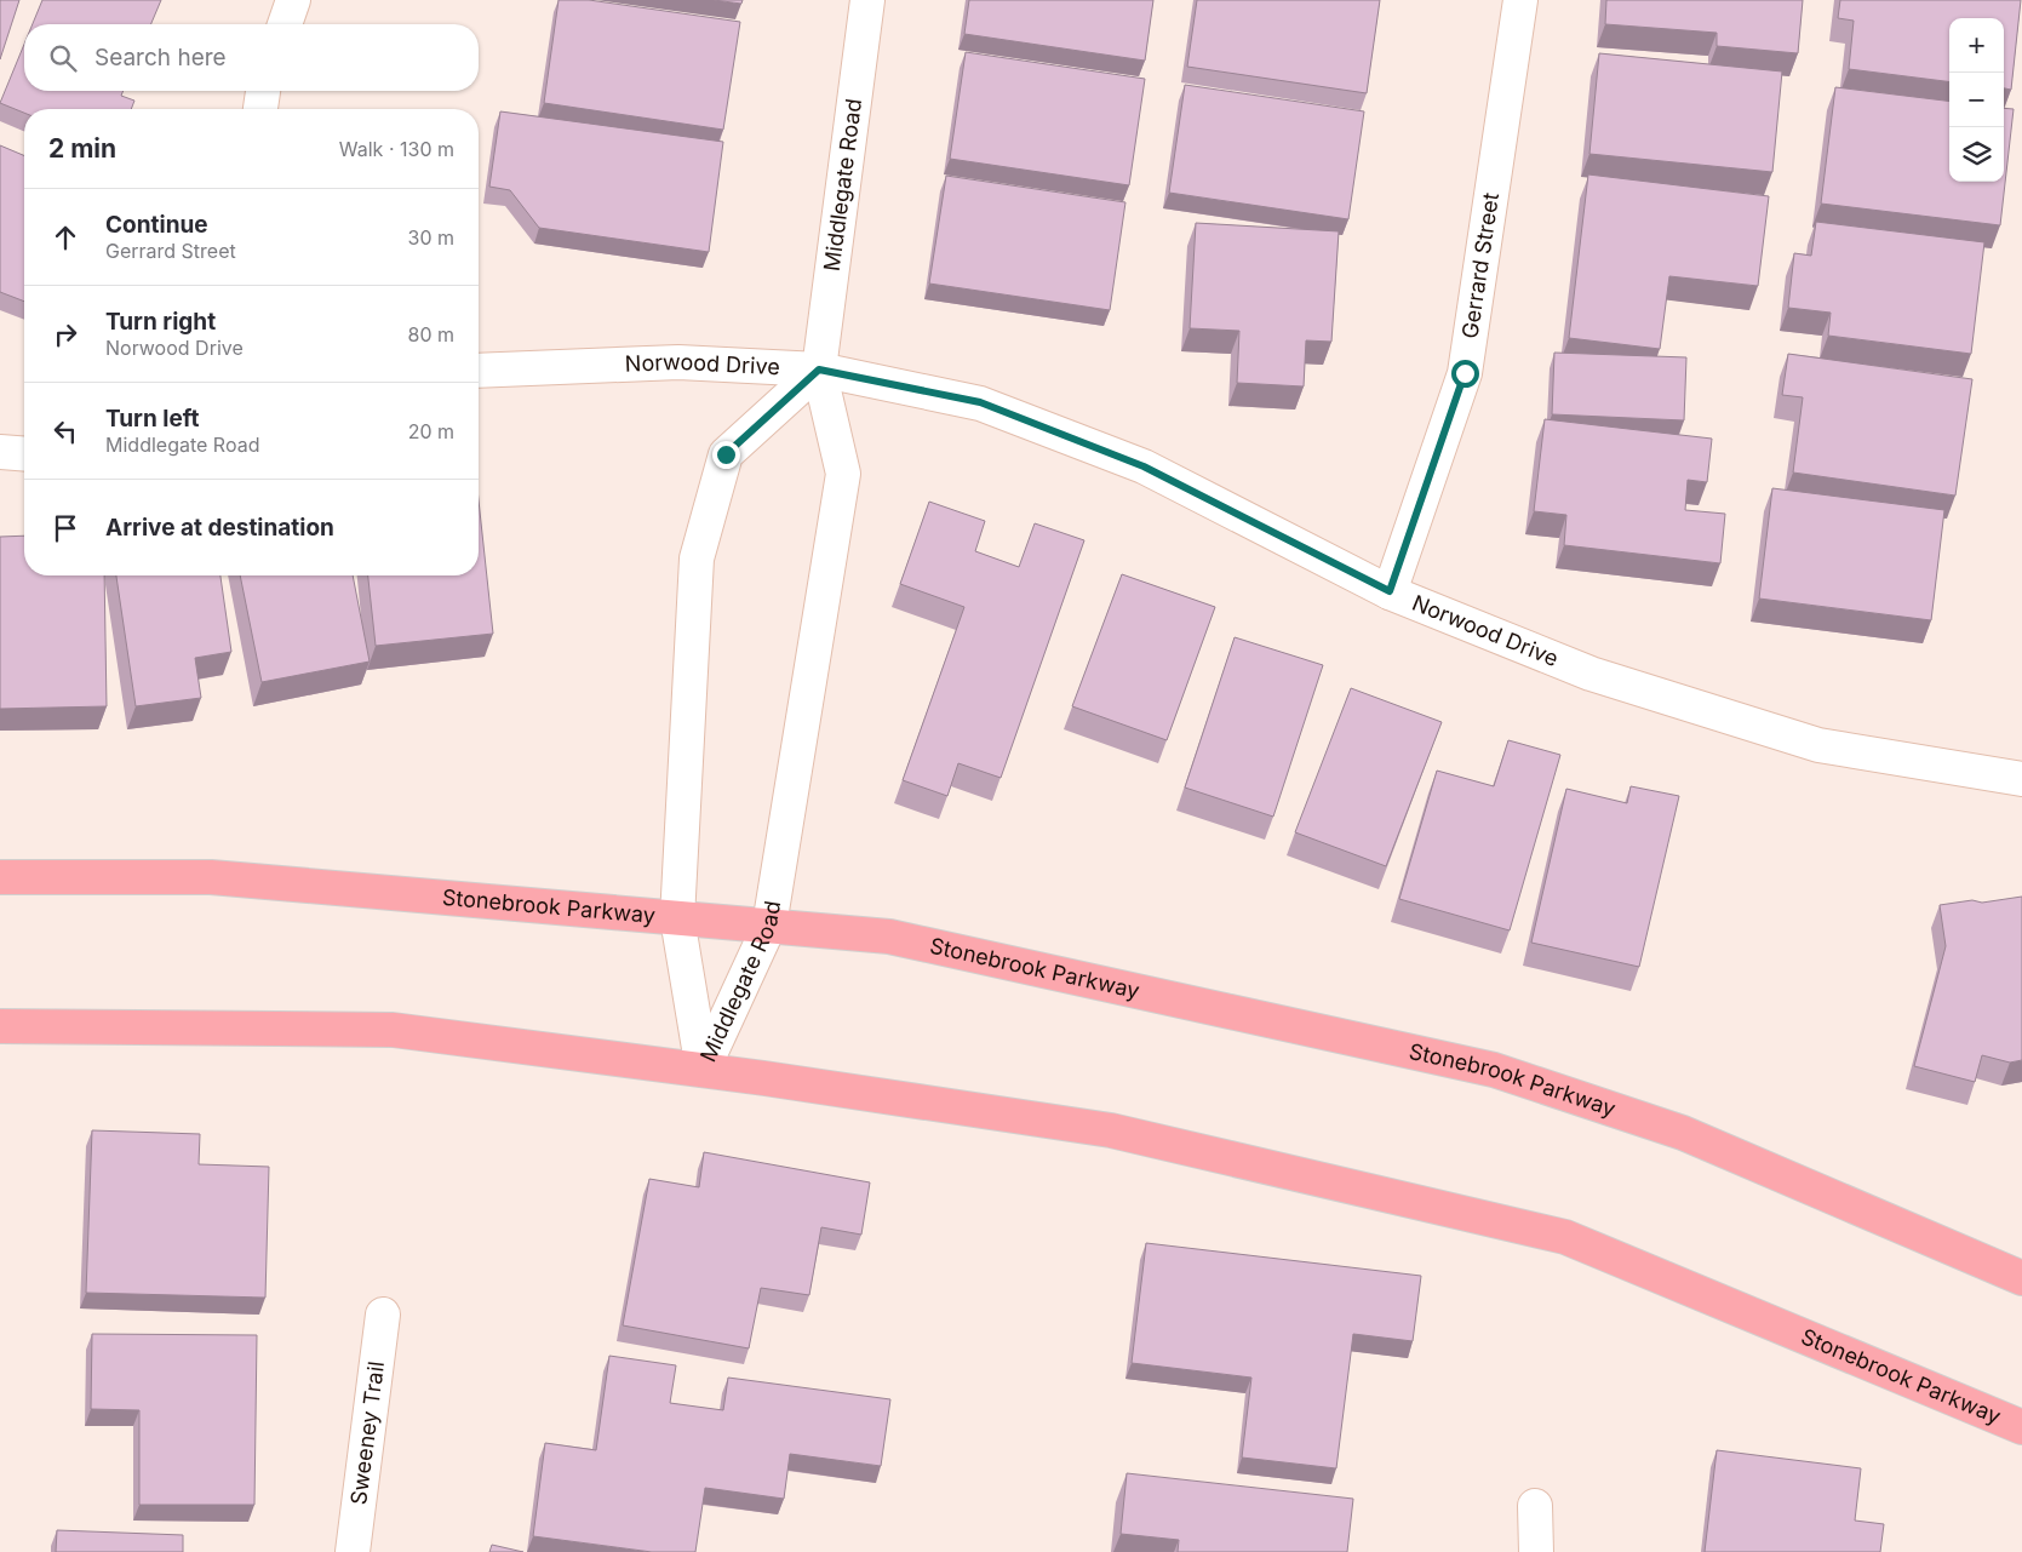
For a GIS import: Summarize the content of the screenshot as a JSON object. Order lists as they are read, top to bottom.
{
  "streets": {
    "main road": ["Stonebrook Parkway"],
    "street": [
      "Middlegate Road",
      "Gerrard Street",
      "Norwood Drive",
      "Sweeney Trail"
    ]
  },
  "crossings": [
    ["Middlegate Road", "Norwood Drive"],
    ["Middlegate Road", "Stonebrook Parkway"],
    ["Gerrard Street", "Norwood Drive"]
  ],
  "page": {
    "map_buttons": ["+", "−"],
    "search": "Search here",
    "heading": ["2 min", "Walk · 130 m"],
    "list": [
      ["Continue", "Gerrard Street", "30 m"],
      ["Turn right", "Norwood Drive", "80 m"],
      ["Turn left", "Middlegate Road", "20 m"],
      "Arrive at destination"
    ]
  }
}
